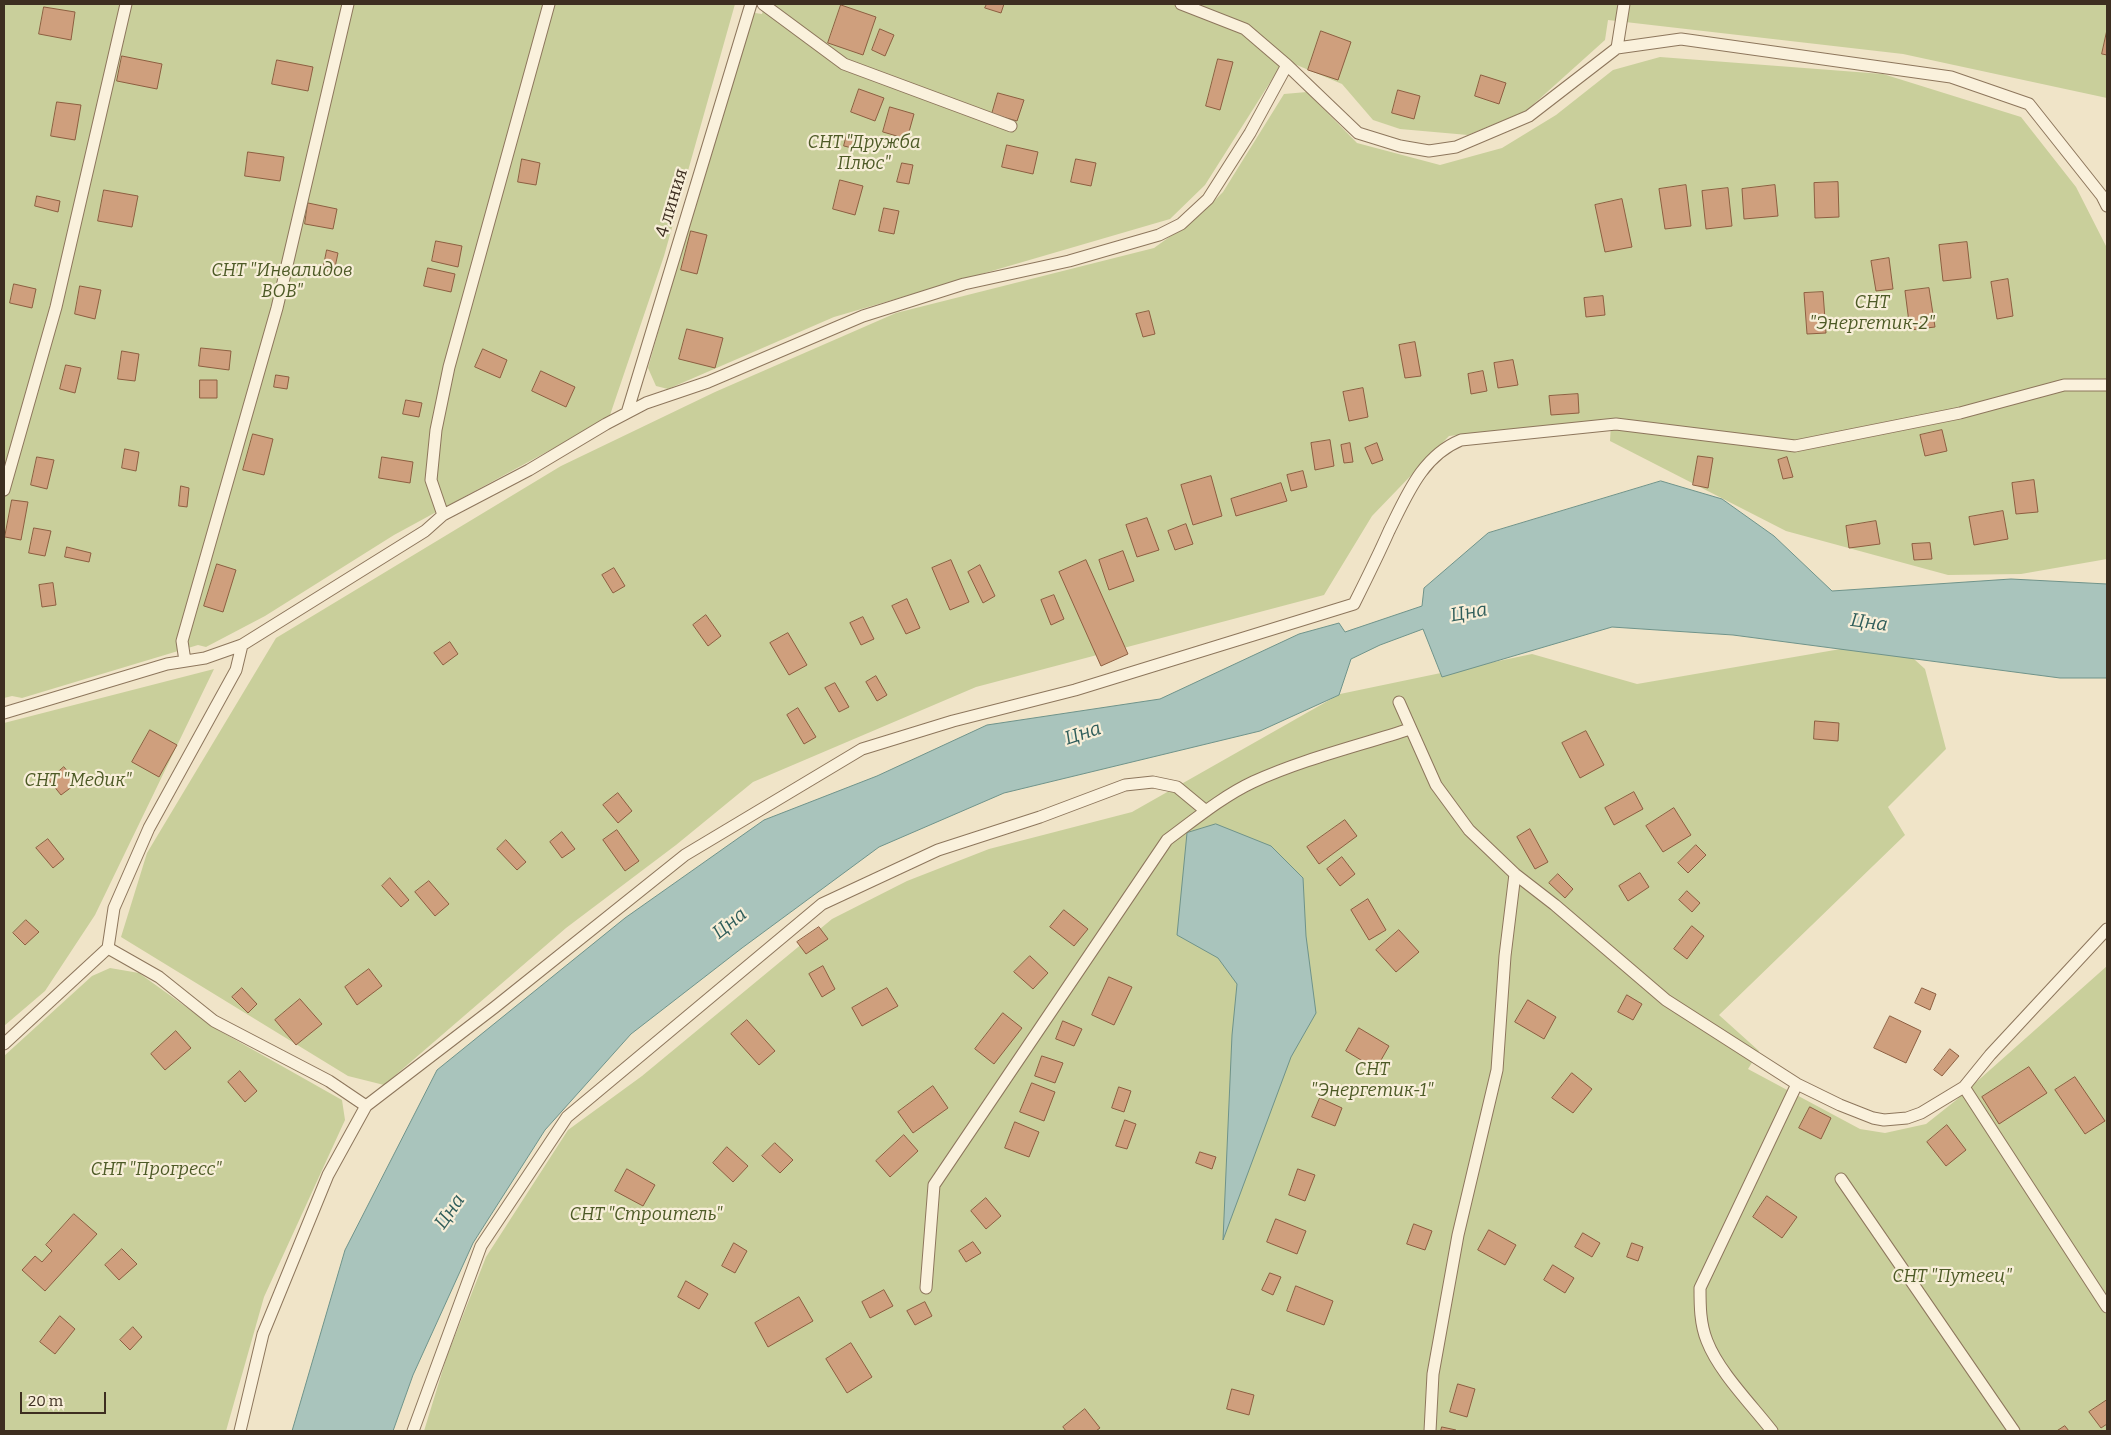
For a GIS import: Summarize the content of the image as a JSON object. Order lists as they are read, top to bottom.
{
  "streets": {
    "lane": ["4 линия"]
  },
  "water": ["Цна"],
  "parks": [
    "СНТ \"Дружба Плюс\"",
    "СНТ \"Инвалидов ВОВ\"",
    "СНТ \"Энергетик-2\"",
    "СНТ \"Медик\"",
    "СНТ \"Энергетик-1\"",
    "СНТ \"Прогресс\"",
    "СНТ \"Строитель\"",
    "СНТ \"Путеец\""
  ],
  "scale_bar": "20 m"
}
